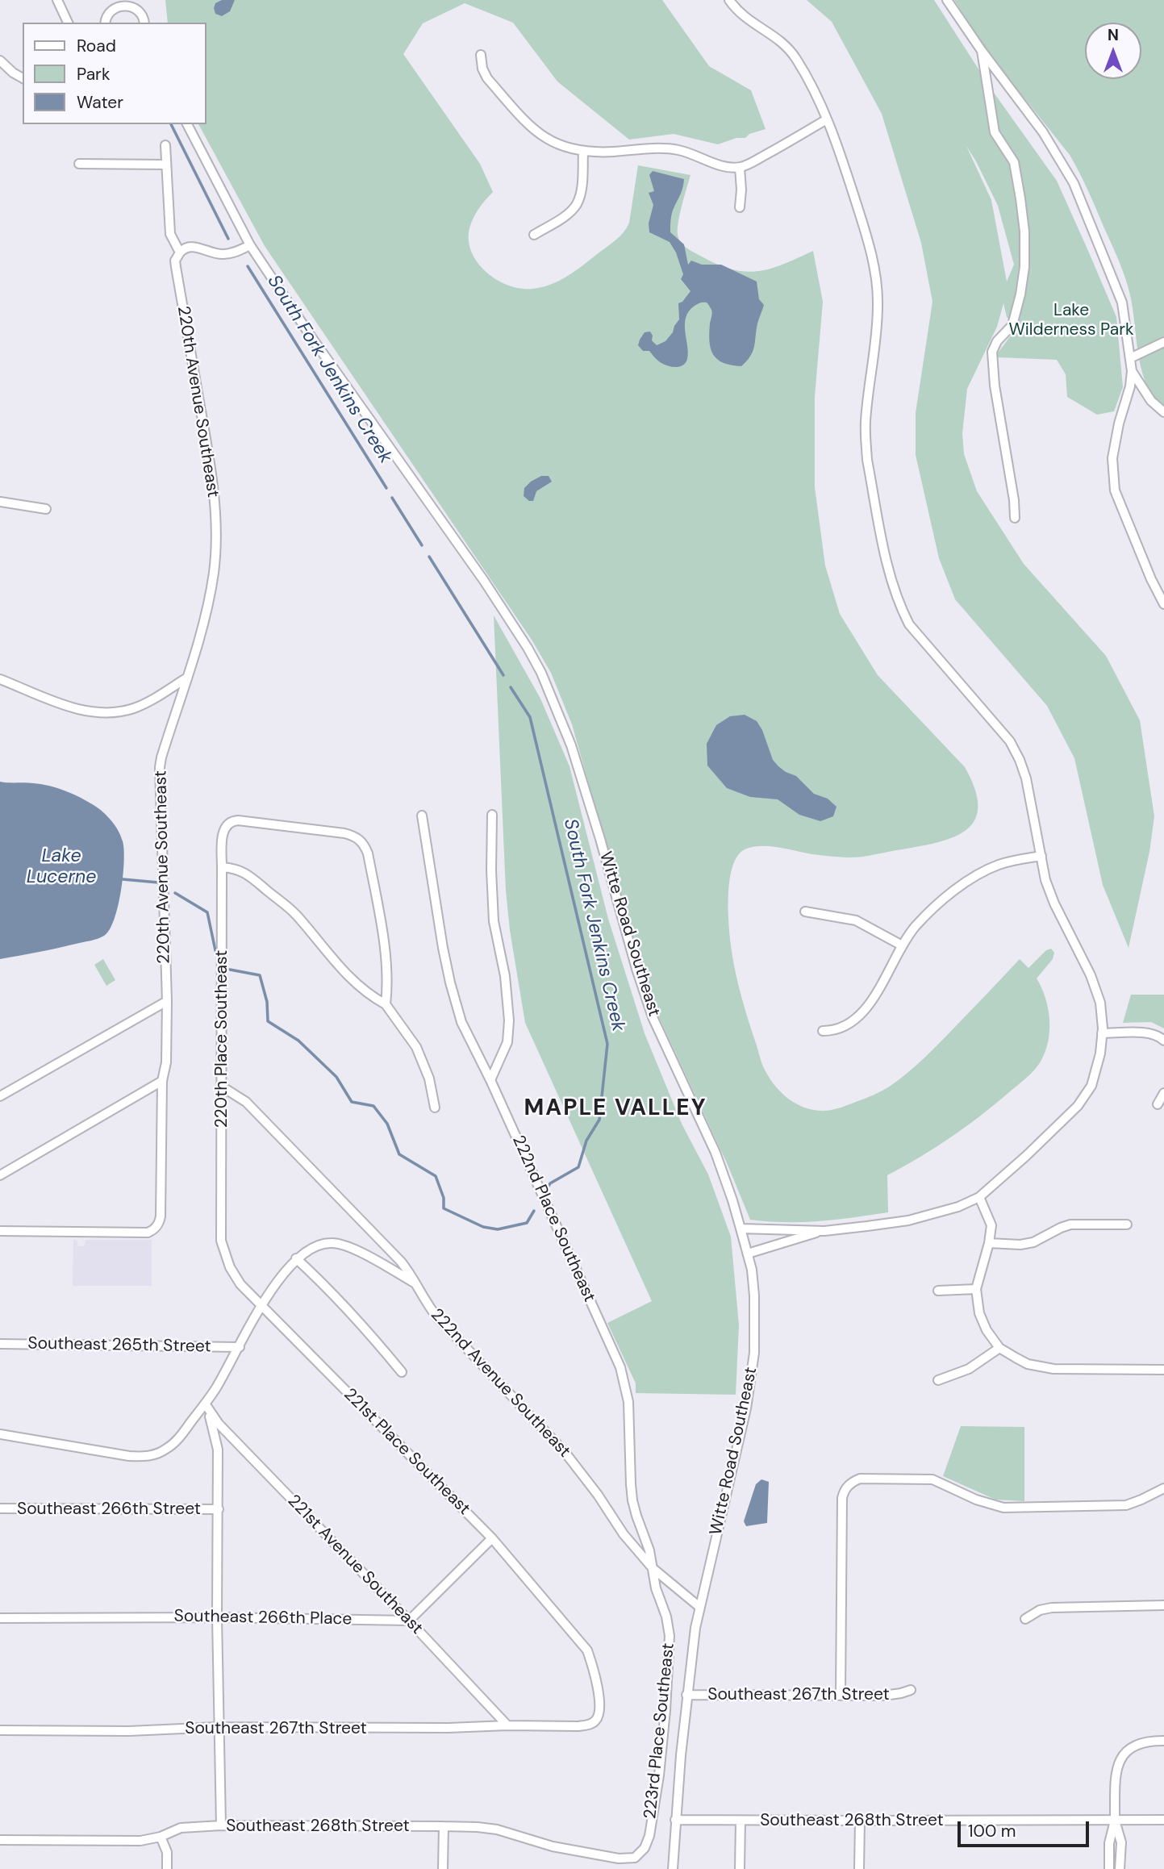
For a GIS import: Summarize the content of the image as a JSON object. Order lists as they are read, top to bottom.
{
  "streets": {
    "street": [
      "220th Avenue Southeast",
      "Witte Road Southeast",
      "220th Place Southeast",
      "222nd Place Southeast",
      "Southeast 265th Street",
      "222nd Avenue Southeast",
      "221st Place Southeast",
      "Southeast 266th Street",
      "221st Avenue Southeast",
      "Southeast 266th Place",
      "Southeast 267th Street",
      "223rd Place Southeast",
      "Southeast 268th Street"
    ]
  },
  "crossings": [
    ["Witte Road Southeast", "Southeast 267th Street"],
    ["Witte Road Southeast", "Southeast 268th Street"],
    ["220th Place Southeast", "222nd Avenue Southeast"],
    ["220th Place Southeast", "221st Place Southeast"],
    ["222nd Place Southeast", "222nd Avenue Southeast"],
    ["222nd Place Southeast", "223rd Place Southeast"],
    ["222nd Avenue Southeast", "223rd Place Southeast"],
    ["221st Place Southeast", "Southeast 267th Street"],
    ["221st Avenue Southeast", "Southeast 266th Place"],
    ["221st Avenue Southeast", "Southeast 267th Street"],
    ["223rd Place Southeast", "Southeast 268th Street"]
  ],
  "districts": ["MAPLE VALLEY"],
  "water": ["South Fork Jenkins Creek", "Lake Lucerne"],
  "parks": ["Lake Wilderness Park"],
  "legend": ["Road", "Park", "Water"],
  "scale_bar": "100 m",
  "north": "top"
}
